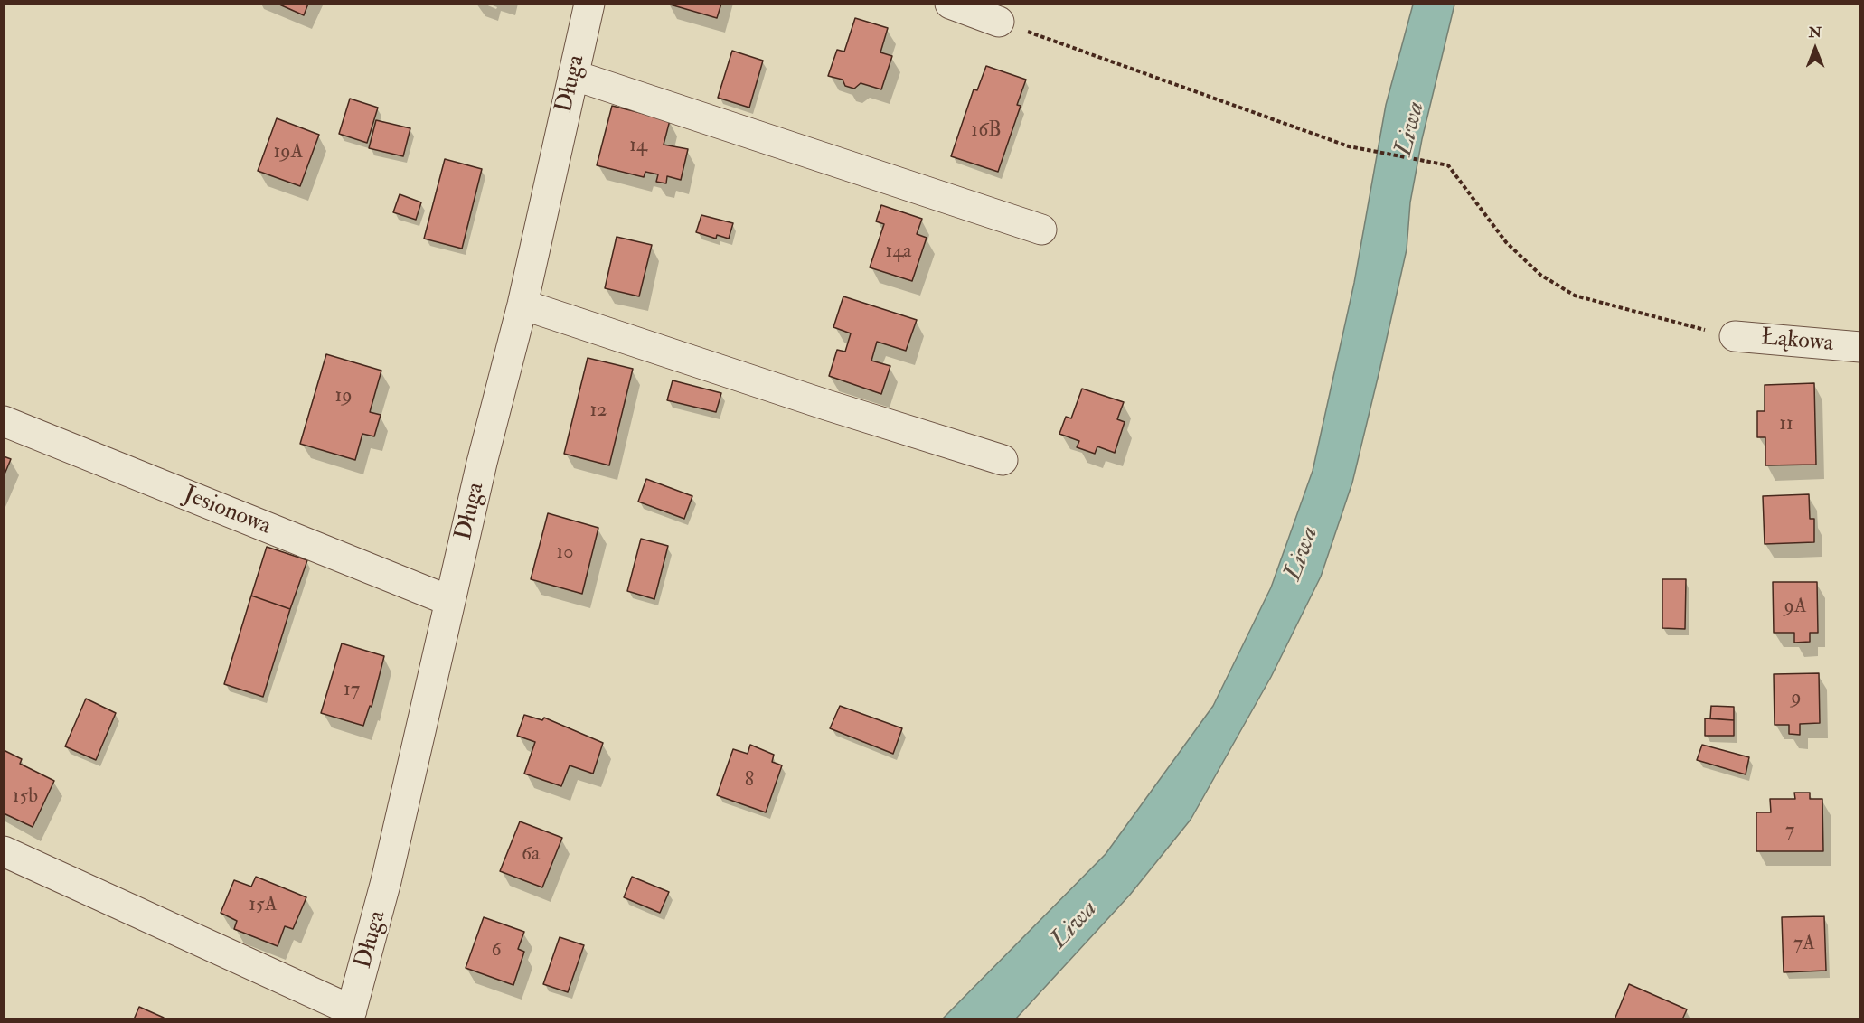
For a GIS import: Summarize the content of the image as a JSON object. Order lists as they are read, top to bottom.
{
  "streets": {
    "street": ["Długa", "Łąkowa", "Jesionowa"]
  },
  "crossings": [
    ["Długa", "Jesionowa"]
  ],
  "water": ["Liwa"],
  "house_numbers": [
    "16B",
    "14",
    "19A",
    "14a",
    "19",
    "12",
    "11",
    "10",
    "9A",
    "17",
    "9",
    "8",
    "15b",
    "7",
    "6a",
    "15A",
    "7A",
    "6"
  ],
  "north": "top"
}
